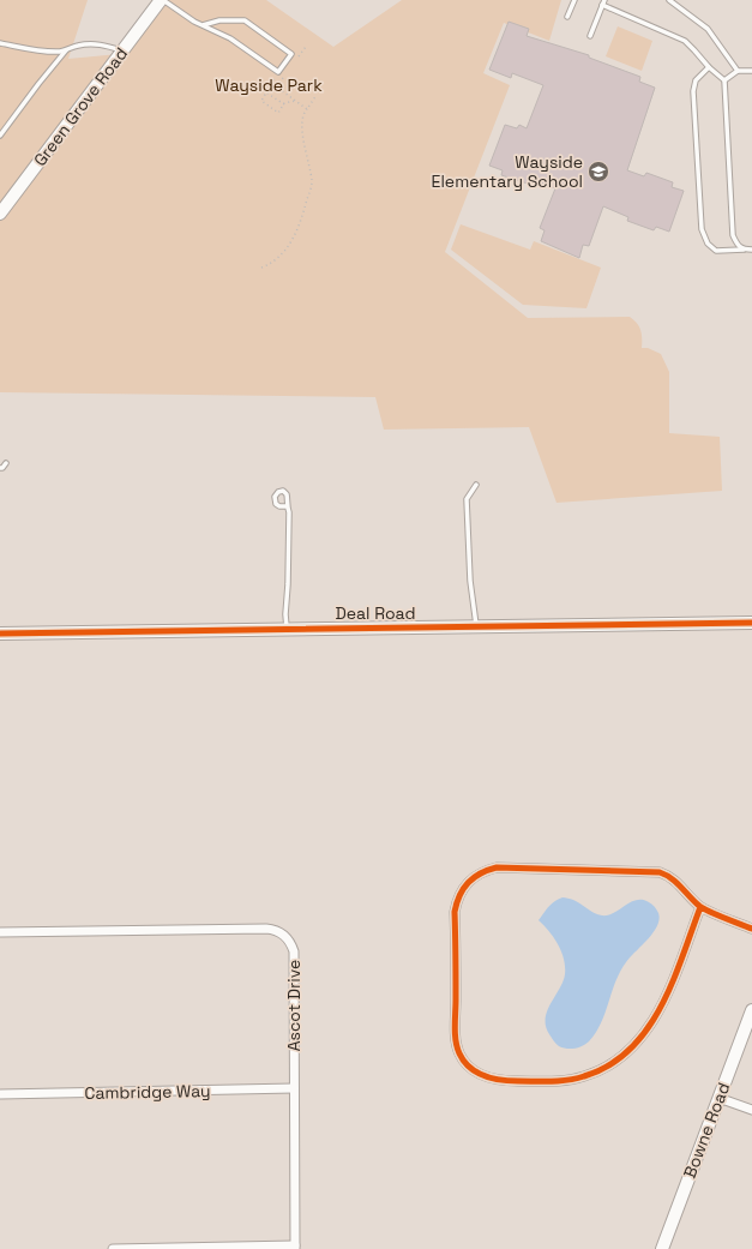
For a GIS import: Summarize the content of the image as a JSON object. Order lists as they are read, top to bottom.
{
  "streets": {
    "street": [
      "Green Grove Road",
      "Deal Road",
      "Ascot Drive",
      "Cambridge Way",
      "Bowne Road"
    ]
  },
  "crossings": [
    ["Ascot Drive", "Cambridge Way"]
  ],
  "parks": ["Wayside Park"],
  "places": {
    "school or university": ["Wayside Elementary School"]
  }
}
